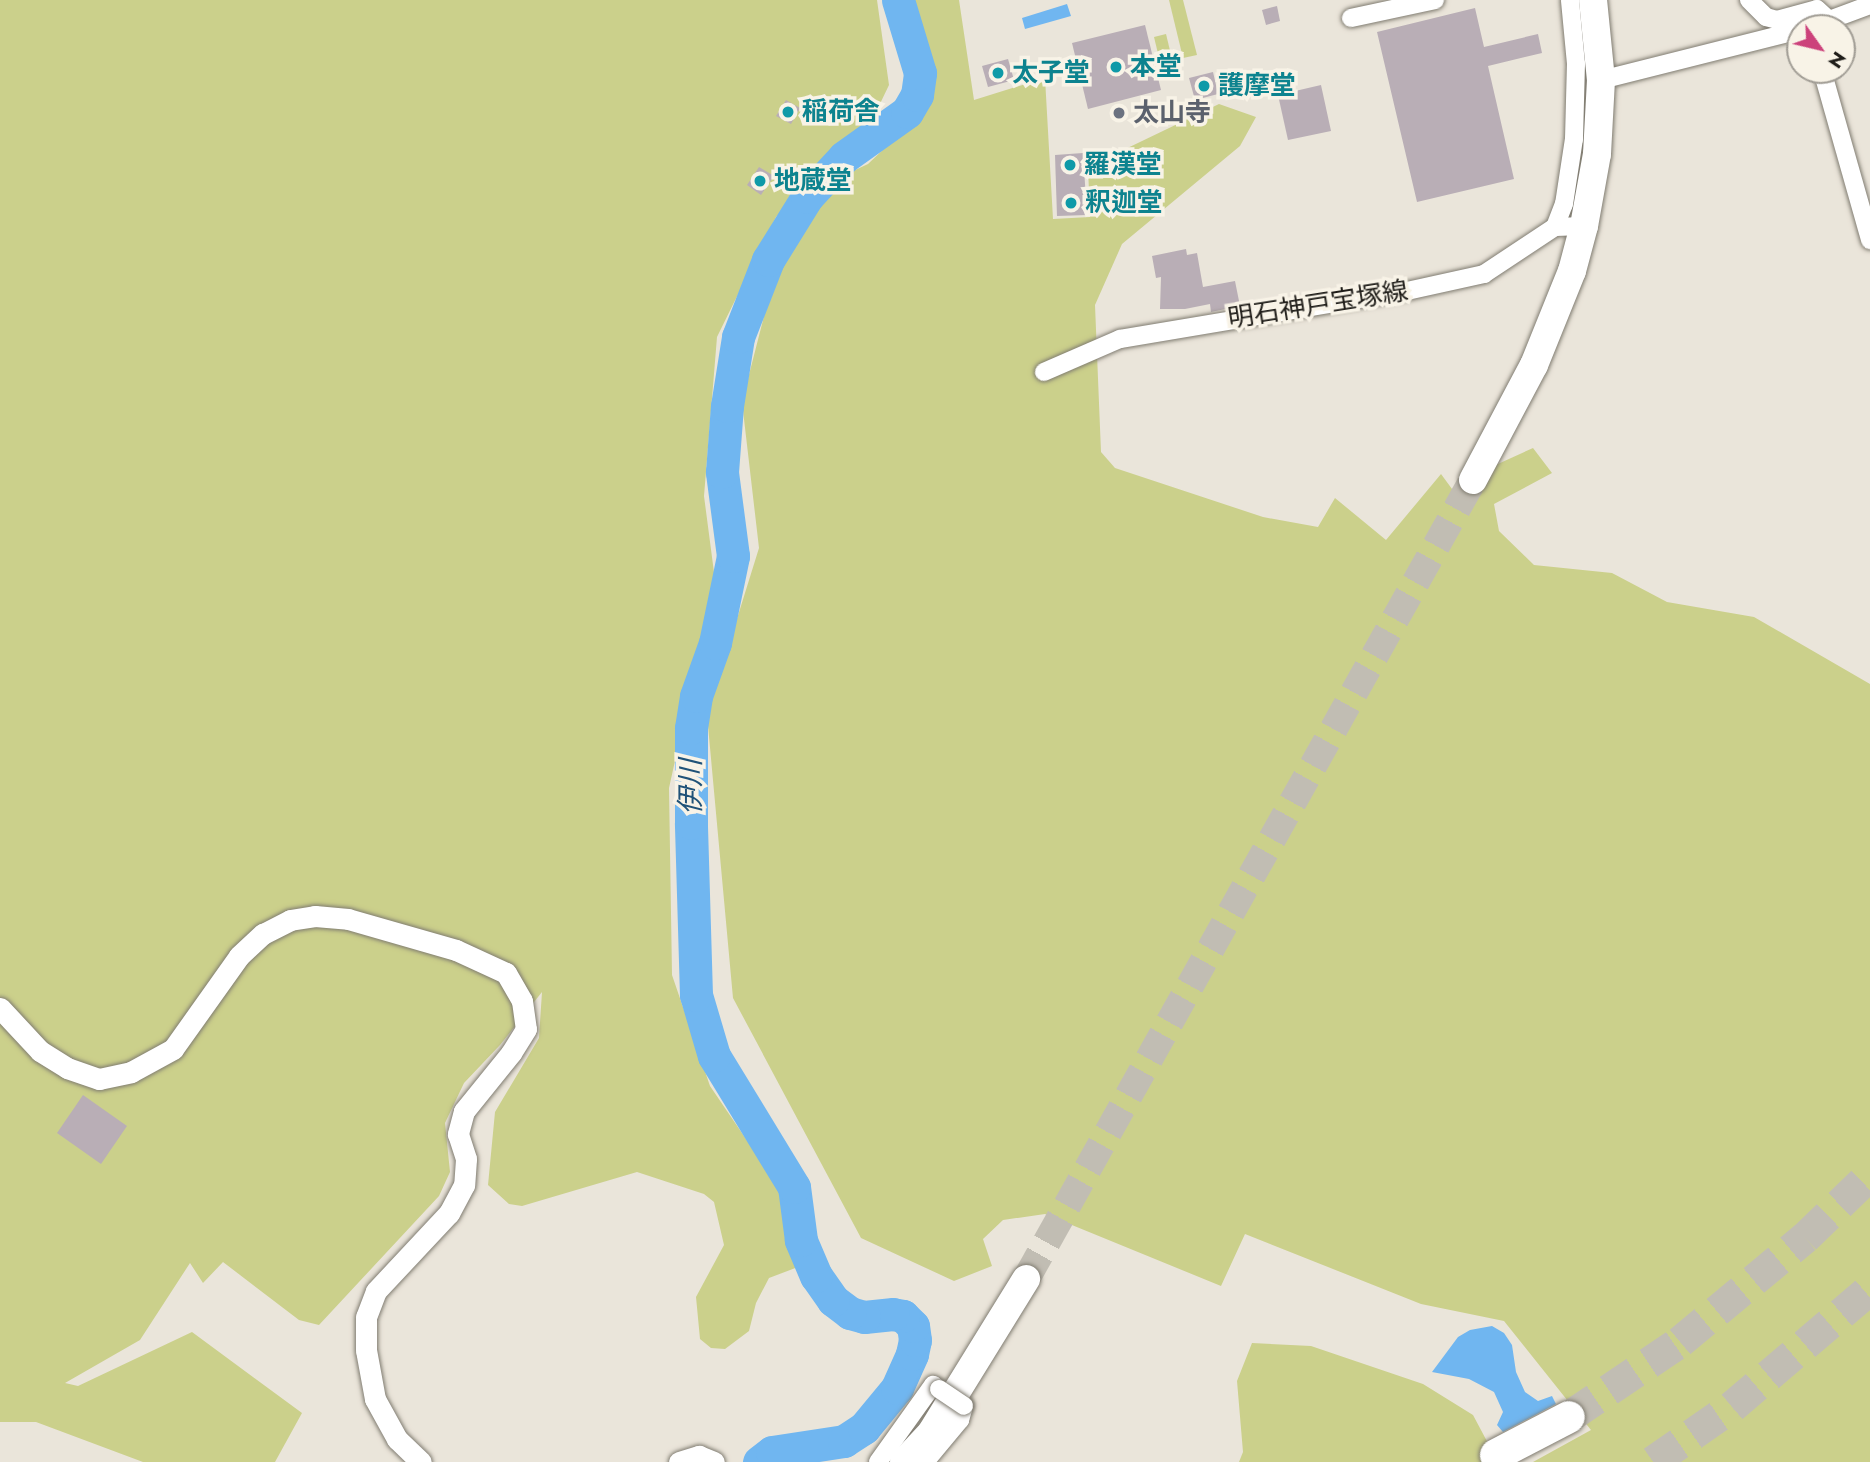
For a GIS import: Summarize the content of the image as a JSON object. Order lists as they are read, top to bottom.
{
  "streets": {
    "street": ["明石神戸宝塚線"]
  },
  "water": ["伊川"],
  "places": [
    "本堂",
    "太子堂",
    "護摩堂",
    "稲荷舎",
    "太山寺",
    "羅漢堂",
    "地蔵堂",
    "釈迦堂"
  ],
  "north": "bottom right"
}
